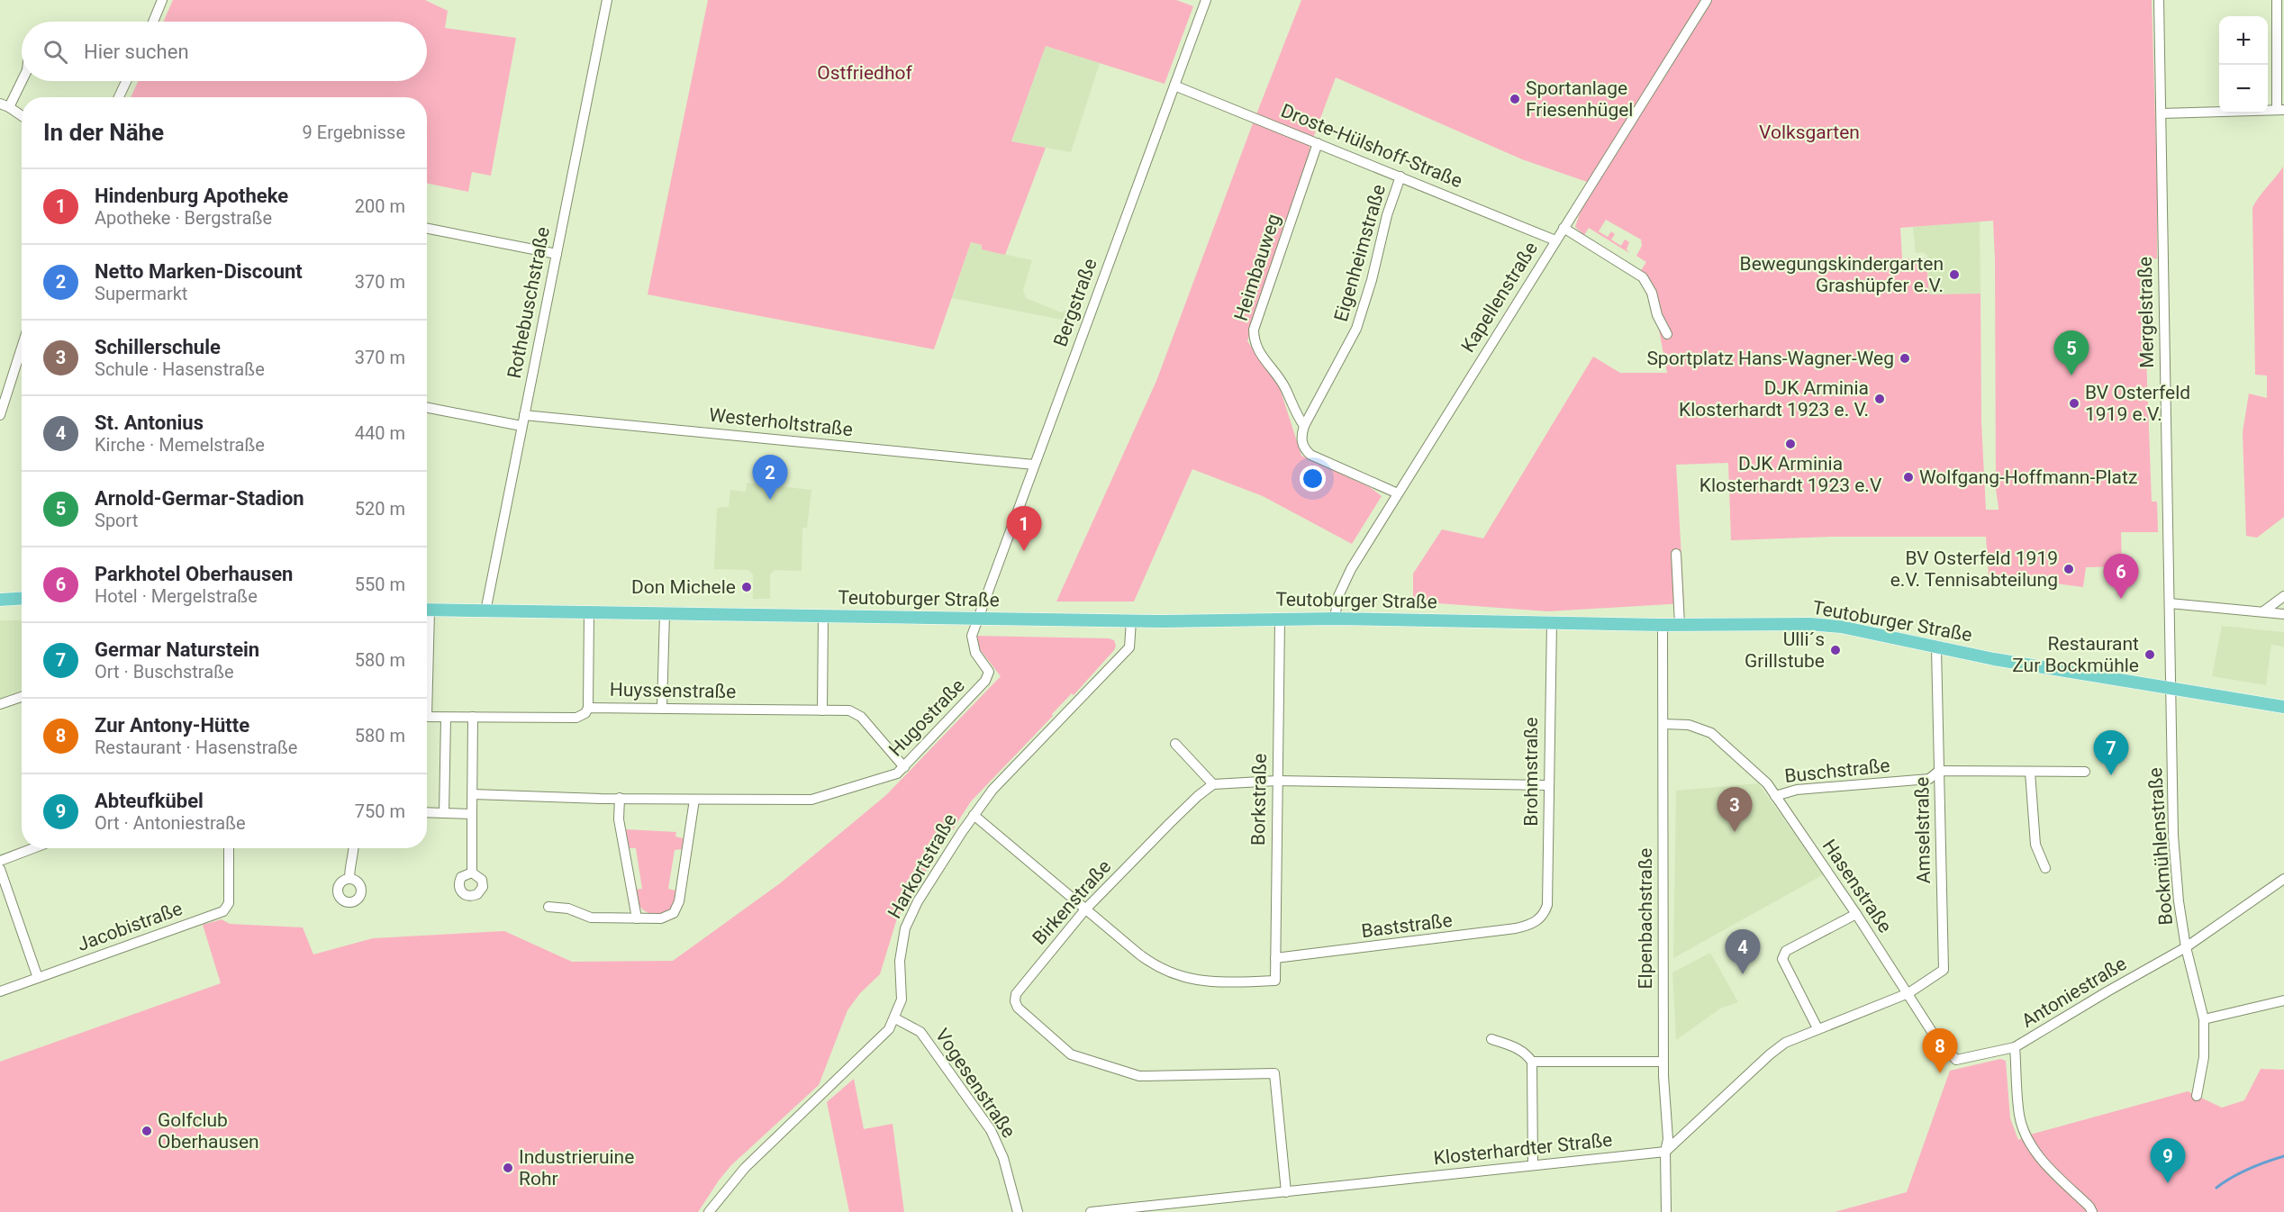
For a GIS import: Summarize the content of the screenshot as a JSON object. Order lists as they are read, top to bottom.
{
  "streets": {
    "main road": ["Teutoburger Straße"],
    "street": [
      "Droste-Hülshoff-Straße",
      "Eigenheimstraße",
      "Heimbauweg",
      "Kapellenstraße",
      "Rothebuschstraße",
      "Bergstraße",
      "Mergelstraße",
      "Westerholtstraße",
      "Huyssenstraße",
      "Hugostraße",
      "Buschstraße",
      "Brohmstraße",
      "Borkstraße",
      "Amselstraße",
      "Bockmühlenstraße",
      "Harkortstraße",
      "Hasenstraße",
      "Birkenstraße",
      "Elpenbachstraße",
      "Baststraße",
      "Jacobistraße",
      "Antoniestraße",
      "Vogesenstraße",
      "Klosterhardter Straße"
    ]
  },
  "crossings": [
    ["Droste-Hülshoff-Straße", "Eigenheimstraße"],
    ["Droste-Hülshoff-Straße", "Heimbauweg"],
    ["Droste-Hülshoff-Straße", "Kapellenstraße"],
    ["Droste-Hülshoff-Straße", "Bergstraße"],
    ["Eigenheimstraße", "Heimbauweg"],
    ["Kapellenstraße", "Teutoburger Straße"],
    ["Rothebuschstraße", "Westerholtstraße"],
    ["Rothebuschstraße", "Teutoburger Straße"],
    ["Bergstraße", "Westerholtstraße"],
    ["Bergstraße", "Teutoburger Straße"],
    ["Bergstraße", "Hugostraße"],
    ["Mergelstraße", "Teutoburger Straße"],
    ["Mergelstraße", "Bockmühlenstraße"],
    ["Teutoburger Straße", "Hugostraße"],
    ["Teutoburger Straße", "Brohmstraße"],
    ["Teutoburger Straße", "Borkstraße"],
    ["Teutoburger Straße", "Amselstraße"],
    ["Teutoburger Straße", "Bockmühlenstraße"],
    ["Teutoburger Straße", "Harkortstraße"],
    ["Teutoburger Straße", "Elpenbachstraße"],
    ["Huyssenstraße", "Hugostraße"],
    ["Buschstraße", "Amselstraße"],
    ["Buschstraße", "Hasenstraße"],
    ["Brohmstraße", "Baststraße"],
    ["Borkstraße", "Birkenstraße"],
    ["Borkstraße", "Baststraße"],
    ["Amselstraße", "Hasenstraße"],
    ["Bockmühlenstraße", "Antoniestraße"],
    ["Harkortstraße", "Vogesenstraße"],
    ["Hasenstraße", "Elpenbachstraße"],
    ["Hasenstraße", "Antoniestraße"],
    ["Birkenstraße", "Klosterhardter Straße"],
    ["Elpenbachstraße", "Klosterhardter Straße"]
  ],
  "parks": ["Ostfriedhof", "Volksgarten"],
  "places": [
    "Sportanlage Friesenhügel",
    "Bewegungskindergarten Grashüpfer e.V.",
    "Sportplatz Hans-Wagner-Weg",
    "DJK Arminia Klosterhardt 1923 e. V.",
    "BV Osterfeld 1919 e.V.",
    "DJK Arminia Klosterhardt 1923 e.V",
    "Wolfgang-Hoffmann-Platz",
    "BV Osterfeld 1919 e.V. Tennisabteilung",
    "Don Michele",
    "Ulli´s Grillstube",
    "Restaurant Zur Bockmühle",
    "Golfclub Oberhausen",
    "Industrieruine Rohr"
  ],
  "page": {
    "map_buttons": ["+", "−"],
    "search": "Hier suchen",
    "heading": ["In der Nähe", "9 Ergebnisse"],
    "list": [
      {
        "mark": "1",
        "name": "Hindenburg Apotheke",
        "note": "Apotheke · Bergstraße",
        "value": "200 m"
      },
      {
        "mark": "2",
        "name": "Netto Marken-Discount",
        "note": "Supermarkt",
        "value": "370 m"
      },
      {
        "mark": "3",
        "name": "Schillerschule",
        "note": "Schule · Hasenstraße",
        "value": "370 m"
      },
      {
        "mark": "4",
        "name": "St. Antonius",
        "note": "Kirche · Memelstraße",
        "value": "440 m"
      },
      {
        "mark": "5",
        "name": "Arnold-Germar-Stadion",
        "note": "Sport",
        "value": "520 m"
      },
      {
        "mark": "6",
        "name": "Parkhotel Oberhausen",
        "note": "Hotel · Mergelstraße",
        "value": "550 m"
      },
      {
        "mark": "7",
        "name": "Germar Naturstein",
        "note": "Ort · Buschstraße",
        "value": "580 m"
      },
      {
        "mark": "8",
        "name": "Zur Antony-Hütte",
        "note": "Restaurant · Hasenstraße",
        "value": "580 m"
      },
      {
        "mark": "9",
        "name": "Abteufkübel",
        "note": "Ort · Antoniestraße",
        "value": "750 m"
      }
    ],
    "pins": [
      "5",
      "2",
      "1",
      "6",
      "7",
      "3",
      "4",
      "8",
      "9"
    ]
  }
}
